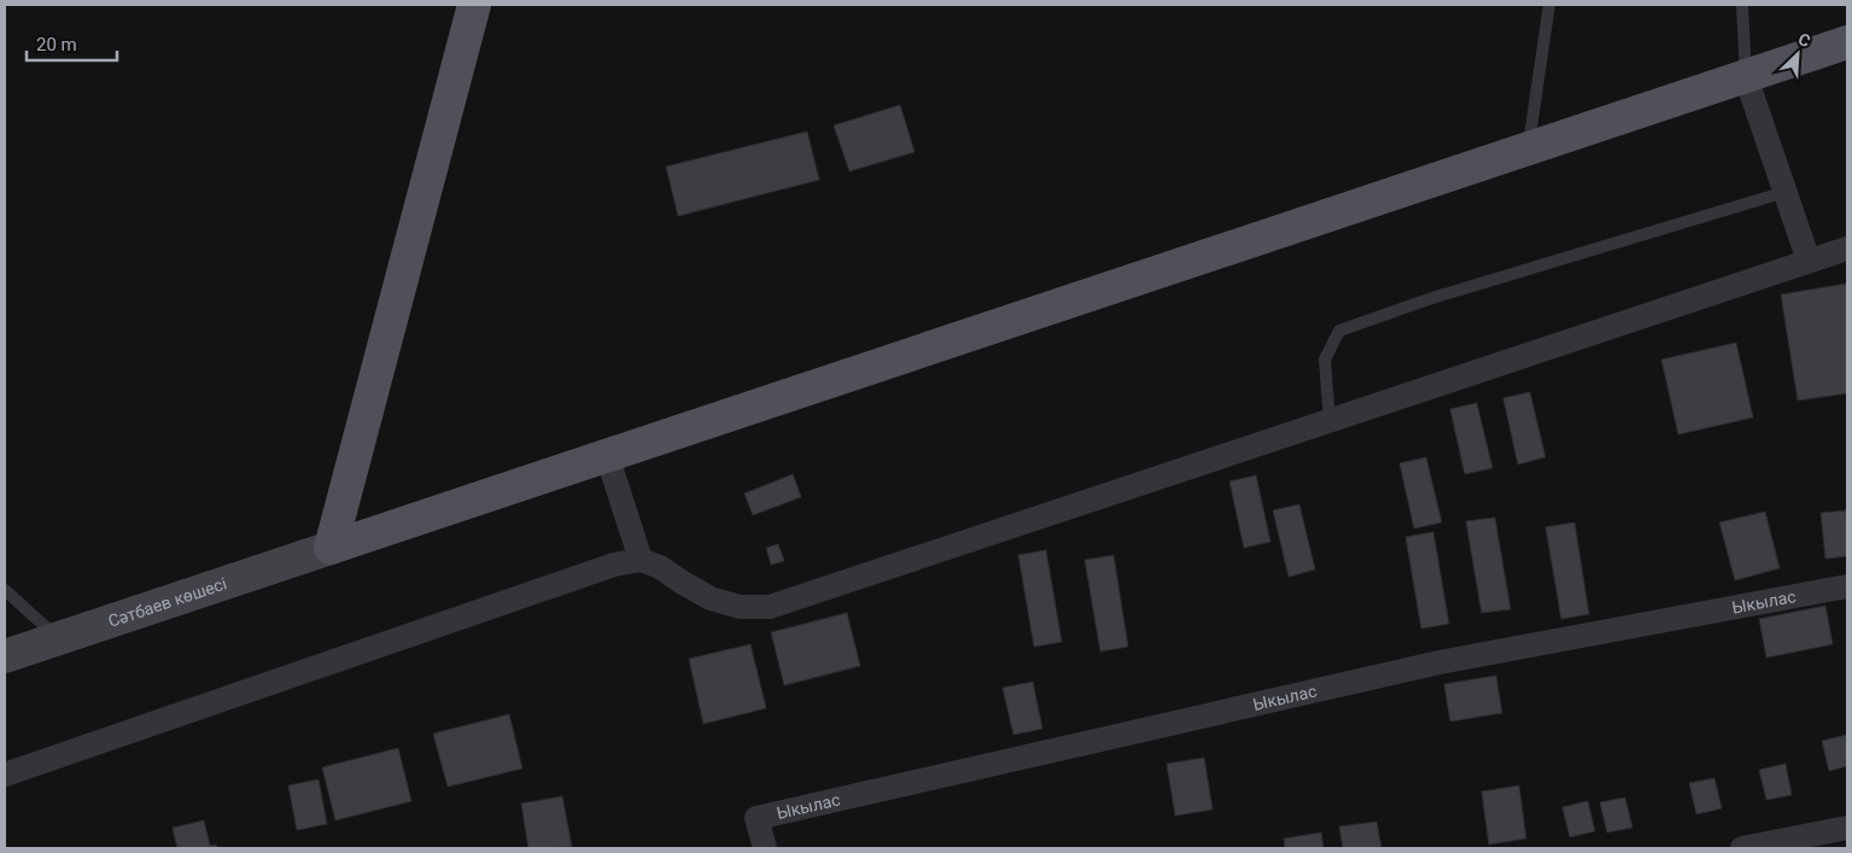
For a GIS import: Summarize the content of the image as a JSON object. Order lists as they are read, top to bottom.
{
  "streets": {
    "main road": ["Сәтбаев көшесі"],
    "street": ["Ыкылас"]
  },
  "scale_bar": "20 m",
  "north": "top right"
}
